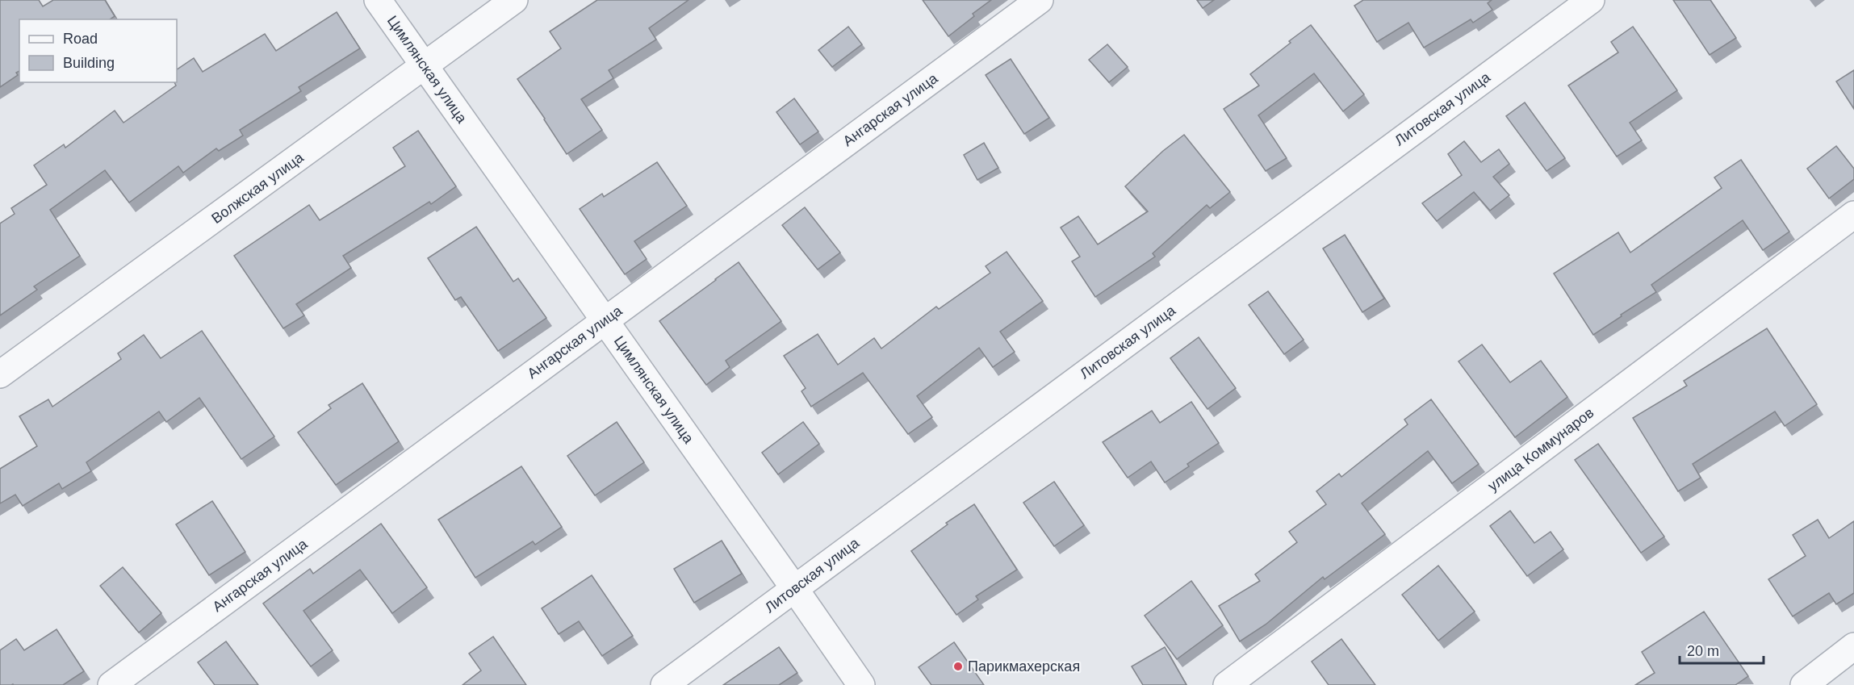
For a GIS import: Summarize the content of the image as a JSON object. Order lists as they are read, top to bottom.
{
  "streets": {
    "street": [
      "Цимлянская улица",
      "Литовская улица",
      "Ангарская улица",
      "Волжская улица",
      "улица Коммунаров"
    ]
  },
  "crossings": [
    ["Цимлянская улица", "Литовская улица"],
    ["Цимлянская улица", "Ангарская улица"],
    ["Цимлянская улица", "Волжская улица"]
  ],
  "places": ["Парикмахерская"],
  "legend": ["Road", "Building"],
  "scale_bar": "20 m"
}
